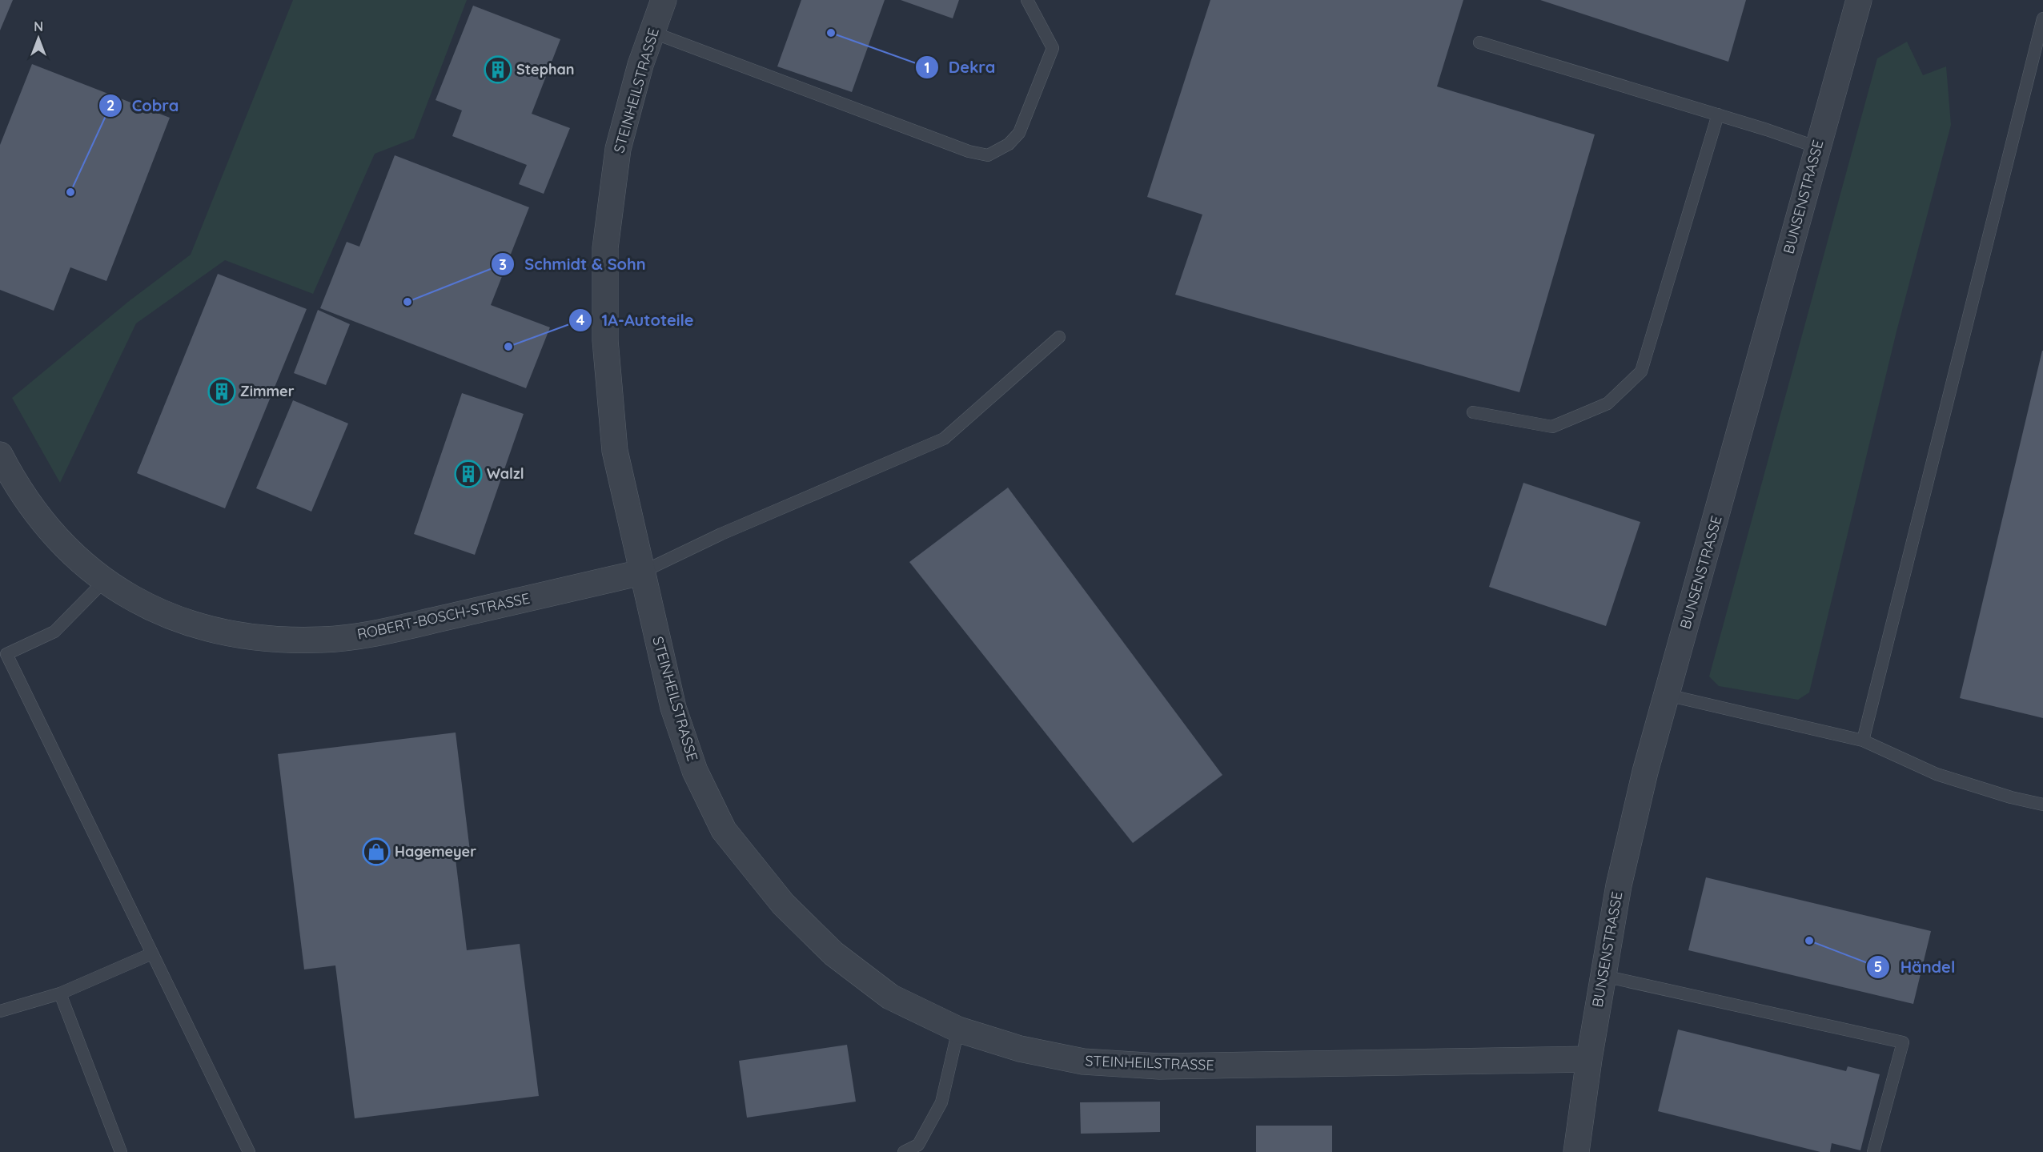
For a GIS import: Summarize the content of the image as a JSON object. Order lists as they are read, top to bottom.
{
  "streets": {
    "street": ["STEINHEILSTRASSE", "BUNSENSTRASSE", "ROBERT-BOSCH-STRASSE"]
  },
  "crossings": [
    ["STEINHEILSTRASSE", "BUNSENSTRASSE"],
    ["STEINHEILSTRASSE", "ROBERT-BOSCH-STRASSE"]
  ],
  "places": {
    "other": [
      "Dekra",
      "Cobra",
      "Schmidt & Sohn",
      "1A-Autoteile",
      "Händel"
    ],
    "building": ["Stephan", "Zimmer", "Walzl"],
    "shop": ["Hagemeyer"]
  },
  "north": "top"
}
